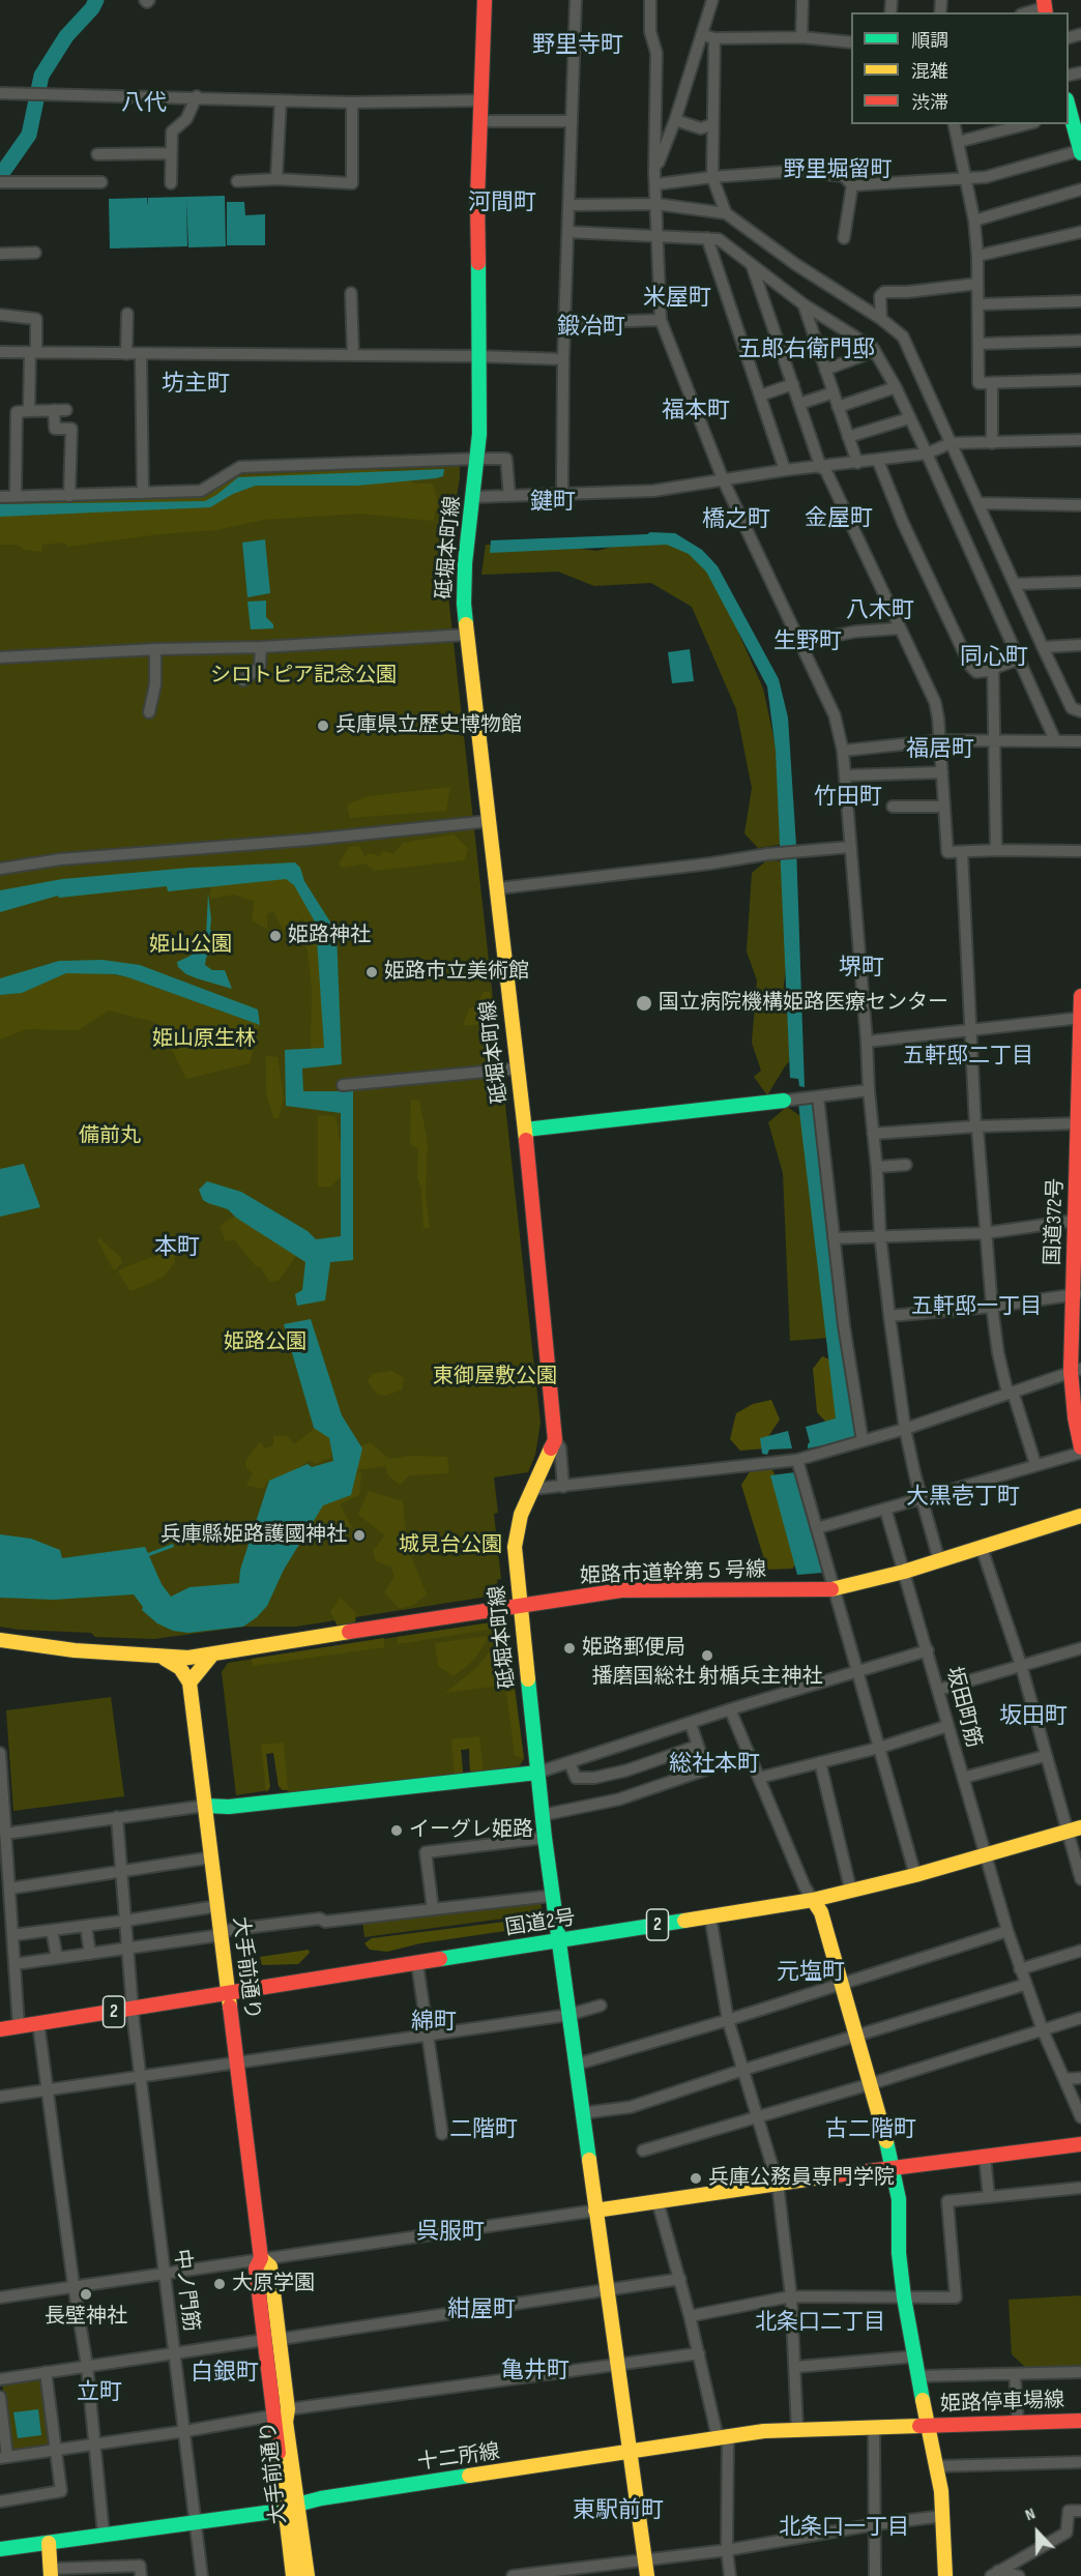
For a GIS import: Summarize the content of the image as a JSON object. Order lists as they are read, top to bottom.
{
  "streets": {
    "main road": [
      "砥堀本町線",
      "国道372号",
      "姫路市道幹第５号線",
      "国道2号",
      "2",
      "大手前通り",
      "姫路停車場線",
      "十二所線"
    ],
    "street": ["坂田町筋", "中ノ門筋"]
  },
  "crossings": [
    ["砥堀本町線", "姫路市道幹第５号線"],
    ["砥堀本町線", "国道2号"],
    ["砥堀本町線", "十二所線"],
    ["姫路市道幹第５号線", "坂田町筋"],
    ["坂田町筋", "国道2号"],
    ["国道2号", "大手前通り"],
    ["国道2号", "中ノ門筋"],
    ["大手前通り", "十二所線"],
    ["中ノ門筋", "十二所線"],
    ["姫路停車場線", "十二所線"]
  ],
  "districts": [
    "野里寺町",
    "八代",
    "野里堀留町",
    "河間町",
    "米屋町",
    "鍛冶町",
    "五郎右衛門邸",
    "坊主町",
    "福本町",
    "鍵町",
    "金屋町",
    "橋之町",
    "八木町",
    "生野町",
    "同心町",
    "福居町",
    "竹田町",
    "堺町",
    "五軒邸二丁目",
    "本町",
    "五軒邸一丁目",
    "大黒壱丁町",
    "坂田町",
    "総社本町",
    "元塩町",
    "綿町",
    "二階町",
    "古二階町",
    "呉服町",
    "紺屋町",
    "北条口二丁目",
    "亀井町",
    "白銀町",
    "立町",
    "東駅前町",
    "北条口一丁目"
  ],
  "parks": [
    "シロトピア記念公園",
    "姫山公園",
    "姫山原生林",
    "備前丸",
    "姫路公園",
    "東御屋敷公園",
    "城見台公園"
  ],
  "places": [
    "兵庫県立歴史博物館",
    "姫路神社",
    "姫路市立美術館",
    "国立病院機構姫路医療センター",
    "兵庫縣姫路護國神社",
    "姫路郵便局",
    "播磨国総社 射楯兵主神社",
    "イーグレ姫路",
    "兵庫公務員専門学院",
    "大原学園",
    "長壁神社"
  ],
  "legend": ["順調", "混雑", "渋滞"],
  "north": "top"
}
